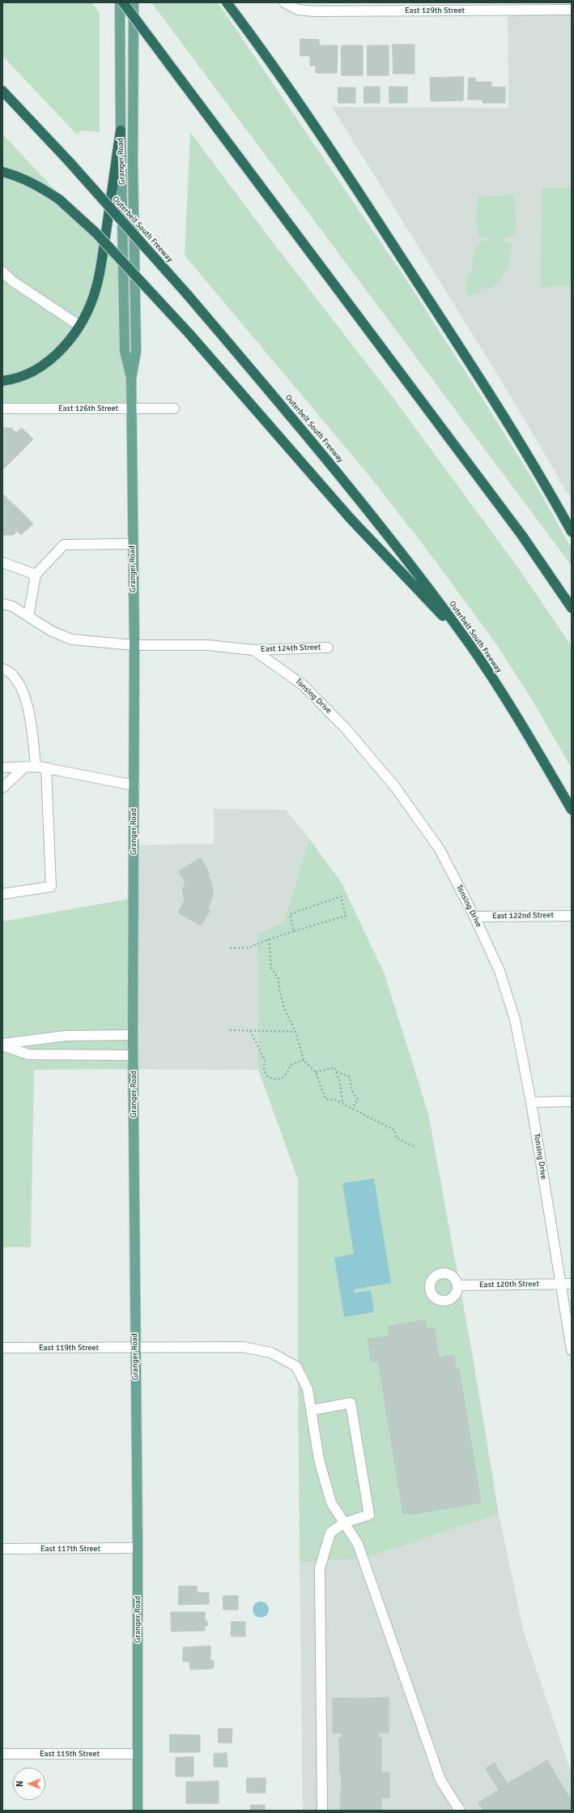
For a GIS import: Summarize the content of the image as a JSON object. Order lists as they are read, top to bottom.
{
  "streets": {
    "highway": ["Outerbelt South Freeway"],
    "main road": ["Granger Road"],
    "street": [
      "East 129th Street",
      "East 126th Street",
      "East 124th Street",
      "Tonsing Drive",
      "East 122nd Street",
      "East 120th Street",
      "East 119th Street",
      "East 117th Street",
      "East 115th Street"
    ]
  },
  "crossings": [
    ["Granger Road", "East 126th Street"],
    ["Granger Road", "Tonsing Drive"],
    ["Granger Road", "East 119th Street"],
    ["Granger Road", "East 117th Street"],
    ["Granger Road", "East 115th Street"],
    ["East 124th Street", "Tonsing Drive"],
    ["Tonsing Drive", "East 122nd Street"],
    ["Tonsing Drive", "East 120th Street"]
  ],
  "north": "left"
}
